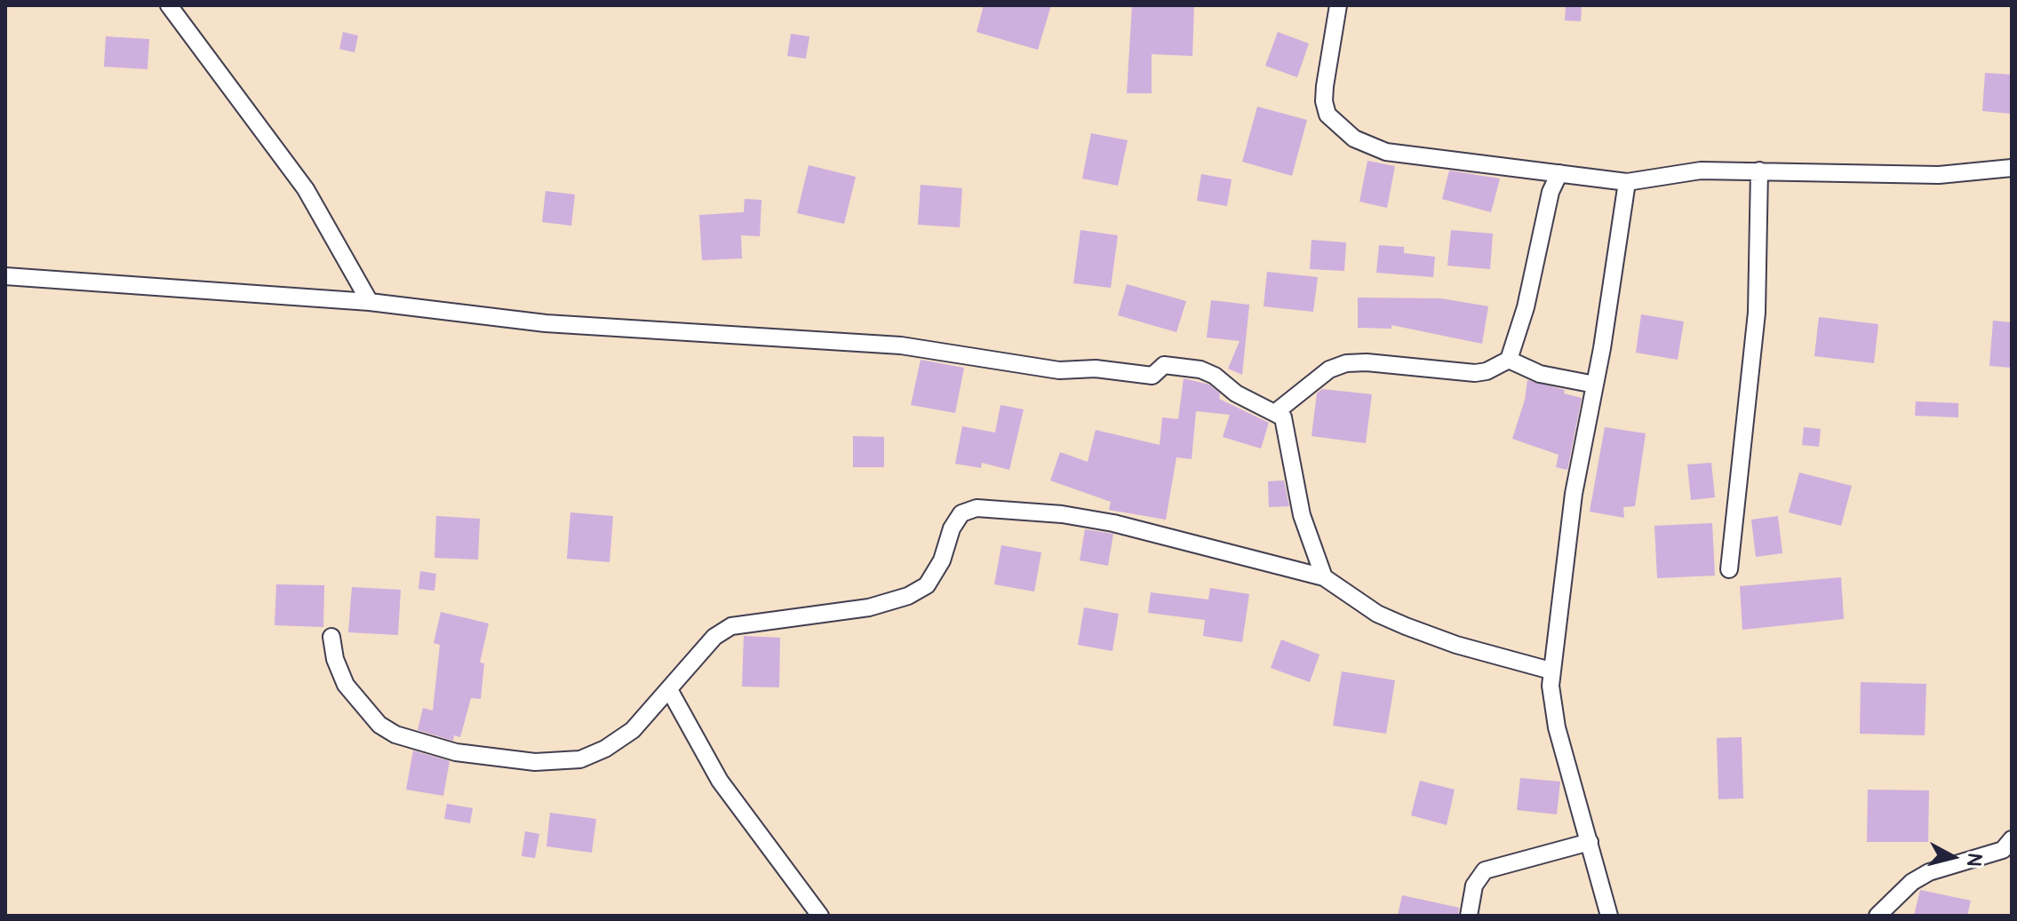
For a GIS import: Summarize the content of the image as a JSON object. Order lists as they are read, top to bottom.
{
  "north": "right"
}
